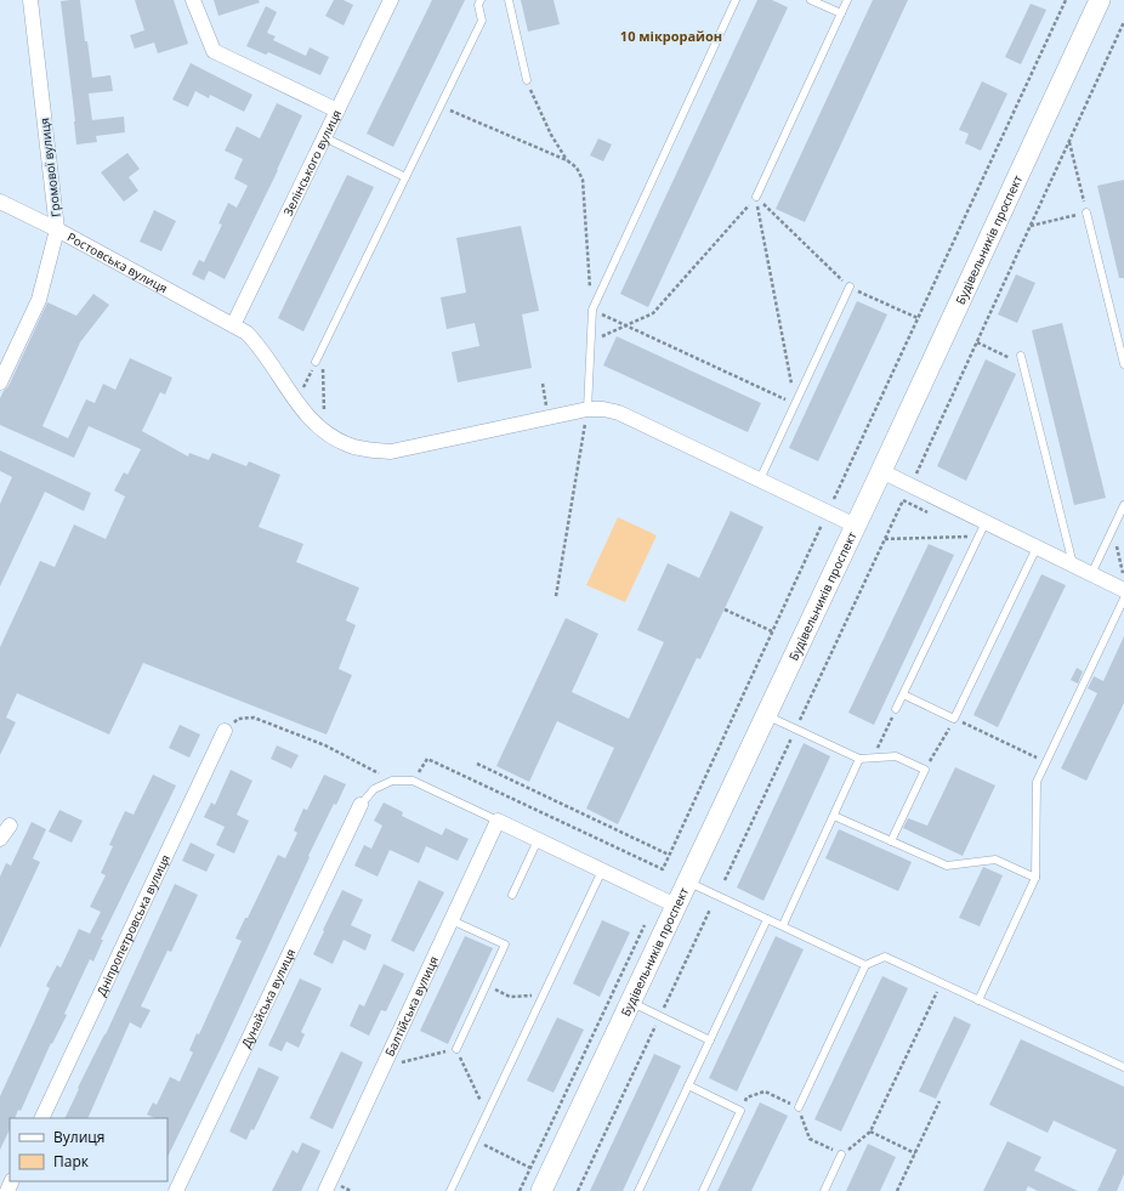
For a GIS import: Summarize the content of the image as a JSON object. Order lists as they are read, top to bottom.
{
  "streets": {
    "main road": ["Будівельників проспект"],
    "street": [
      "Зелінського вулиця",
      "Громової вулиця",
      "Ростовська вулиця",
      "Дніпропетровська вулиця",
      "Дунайська вулиця",
      "Балтійська вулиця"
    ]
  },
  "crossings": [
    ["Зелінського вулиця", "Ростовська вулиця"],
    ["Громової вулиця", "Ростовська вулиця"],
    ["Будівельників проспект", "Ростовська вулиця"]
  ],
  "districts": ["10 мікрорайон"],
  "legend": ["Вулиця", "Парк"]
}
